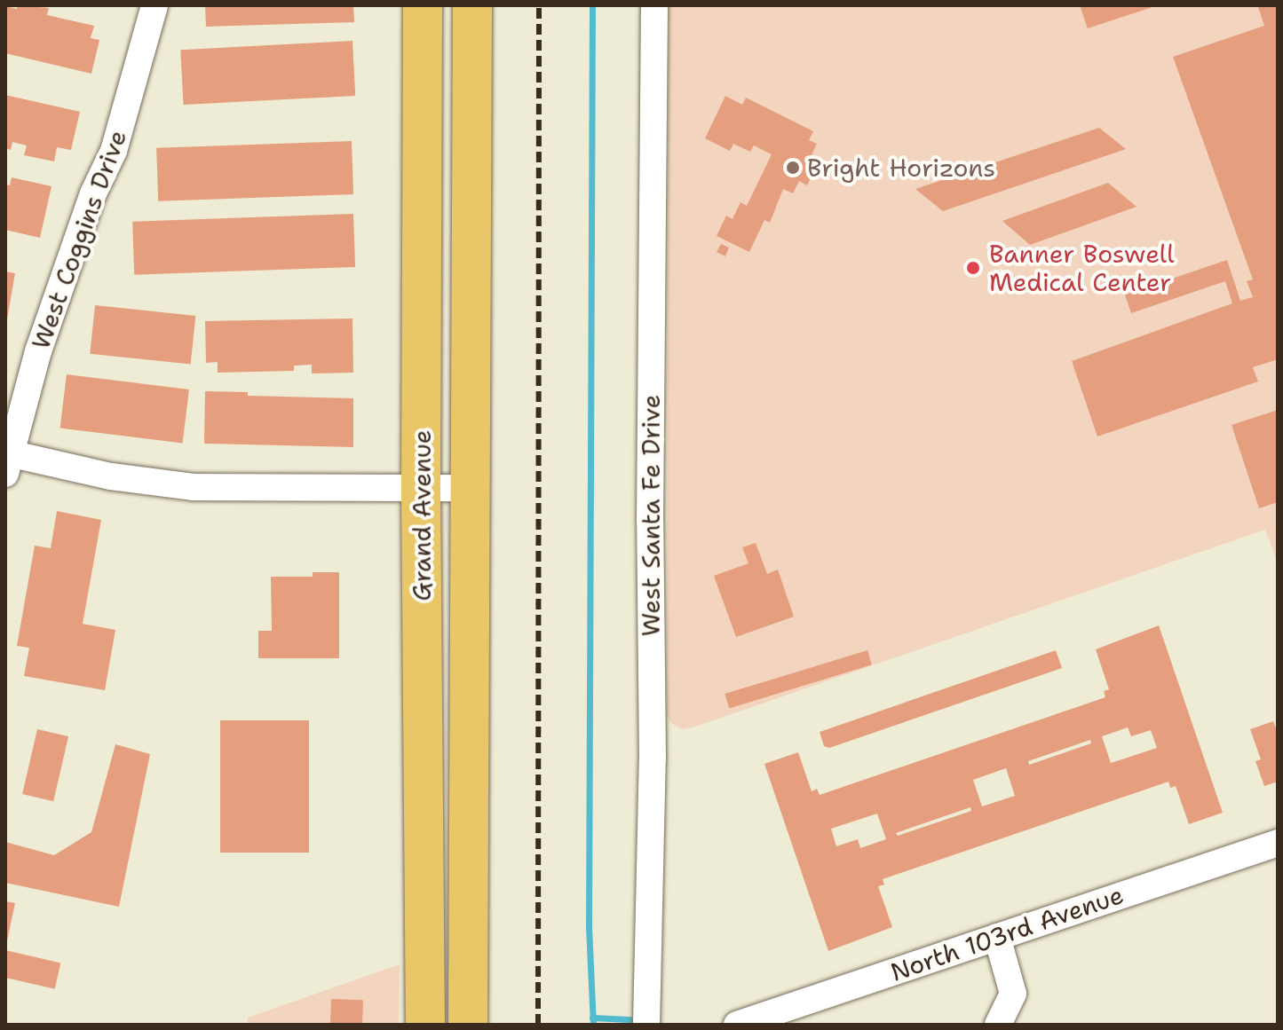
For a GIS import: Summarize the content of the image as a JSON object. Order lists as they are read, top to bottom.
{
  "streets": {
    "highway": ["Grand Avenue"],
    "street": ["West Coggins Drive", "West Santa Fe Drive", "North 103rd Avenue"]
  },
  "places": ["Bright Horizons", "Banner Boswell Medical Center"]
}
